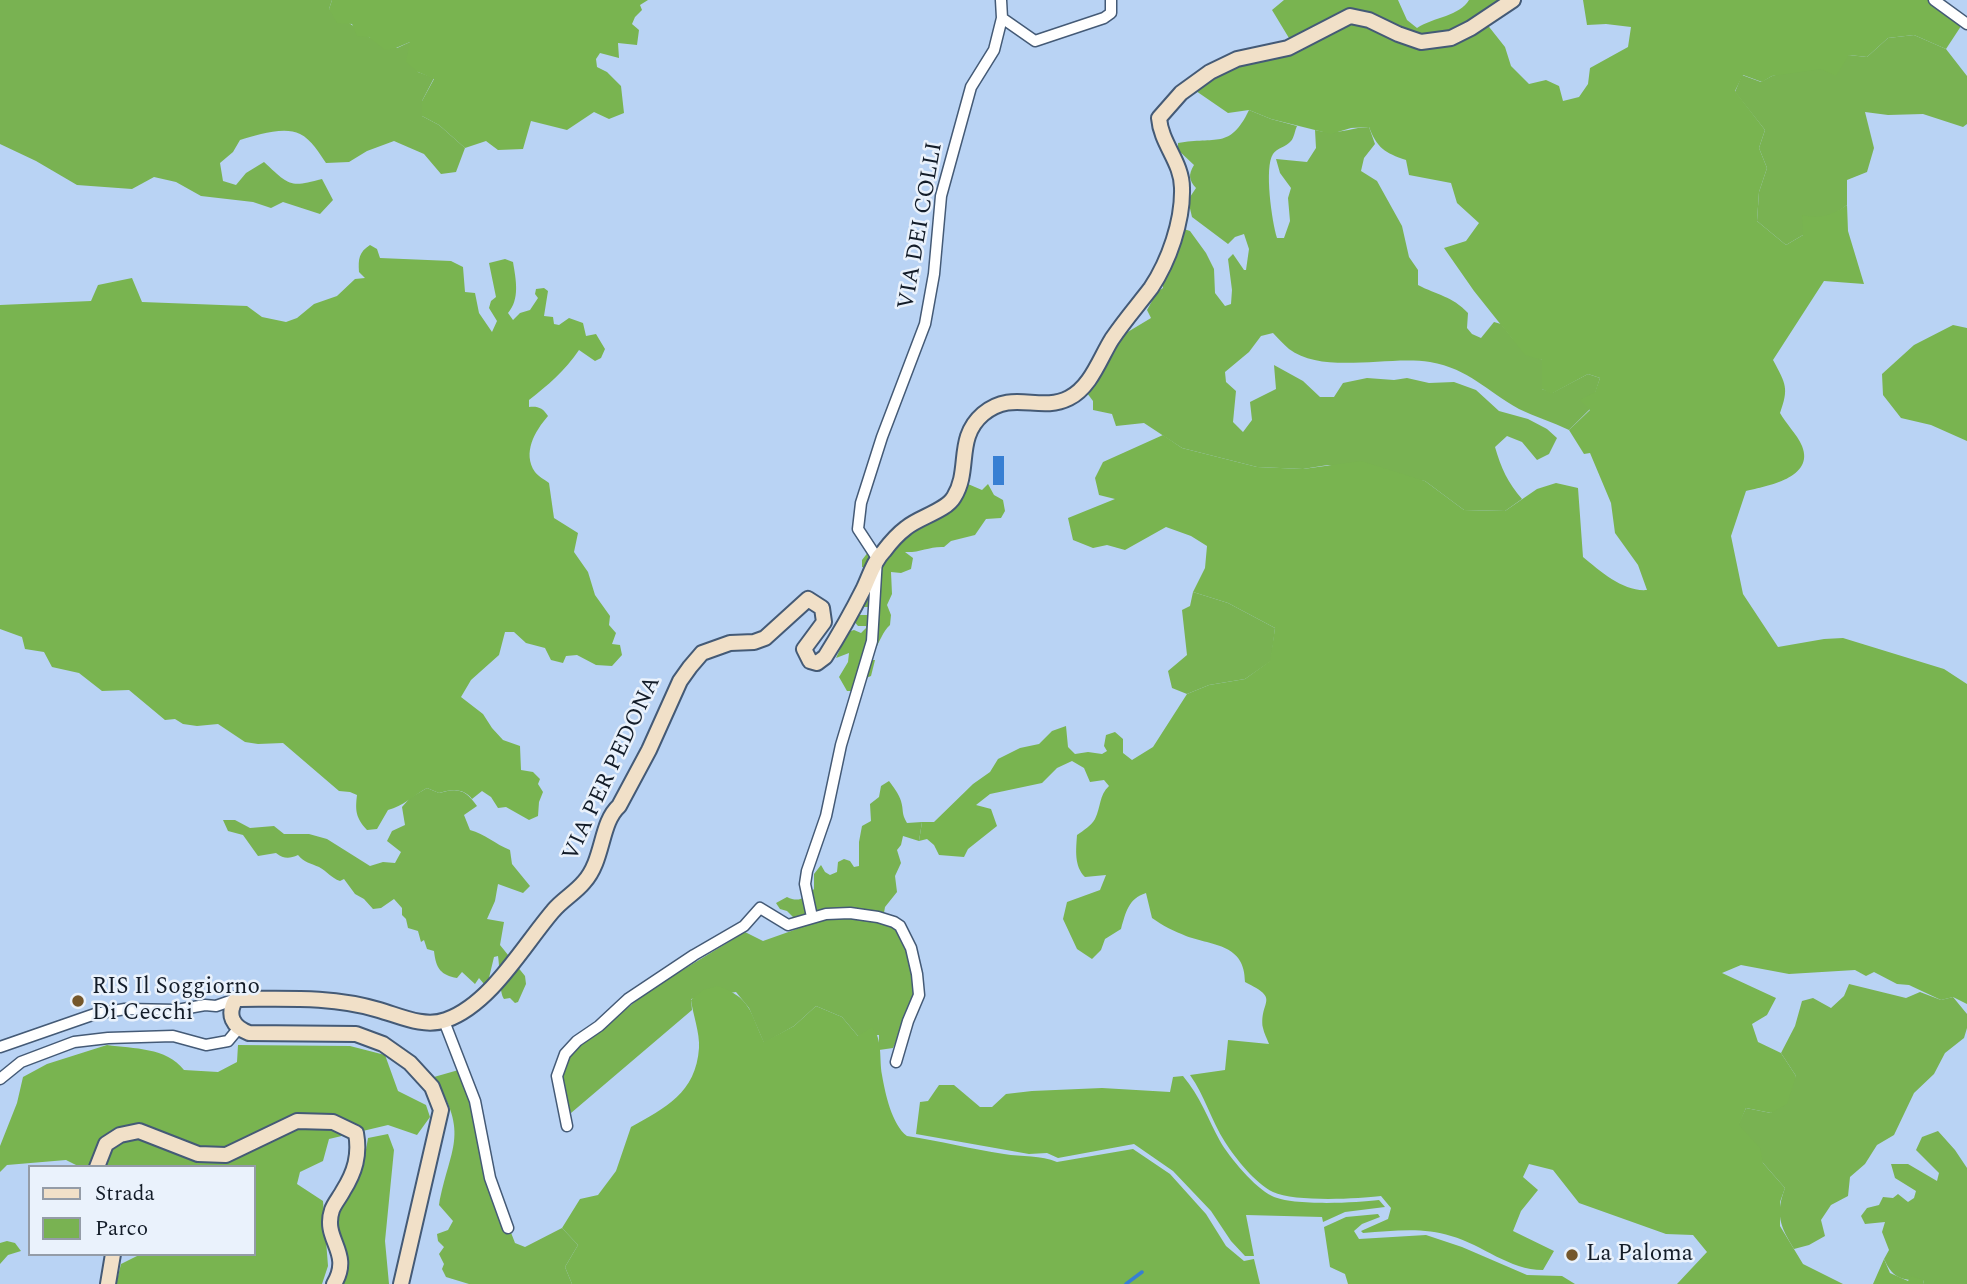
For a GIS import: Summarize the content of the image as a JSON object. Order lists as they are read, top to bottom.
{
  "streets": {
    "street": ["VIA DEI COLLI", "VIA PER PEDONA"]
  },
  "crossings": [
    ["VIA DEI COLLI", "VIA PER PEDONA"]
  ],
  "places": ["RIS Il Soggiorno Di Cecchi", "La Paloma"],
  "legend": ["Strada", "Parco"]
}
